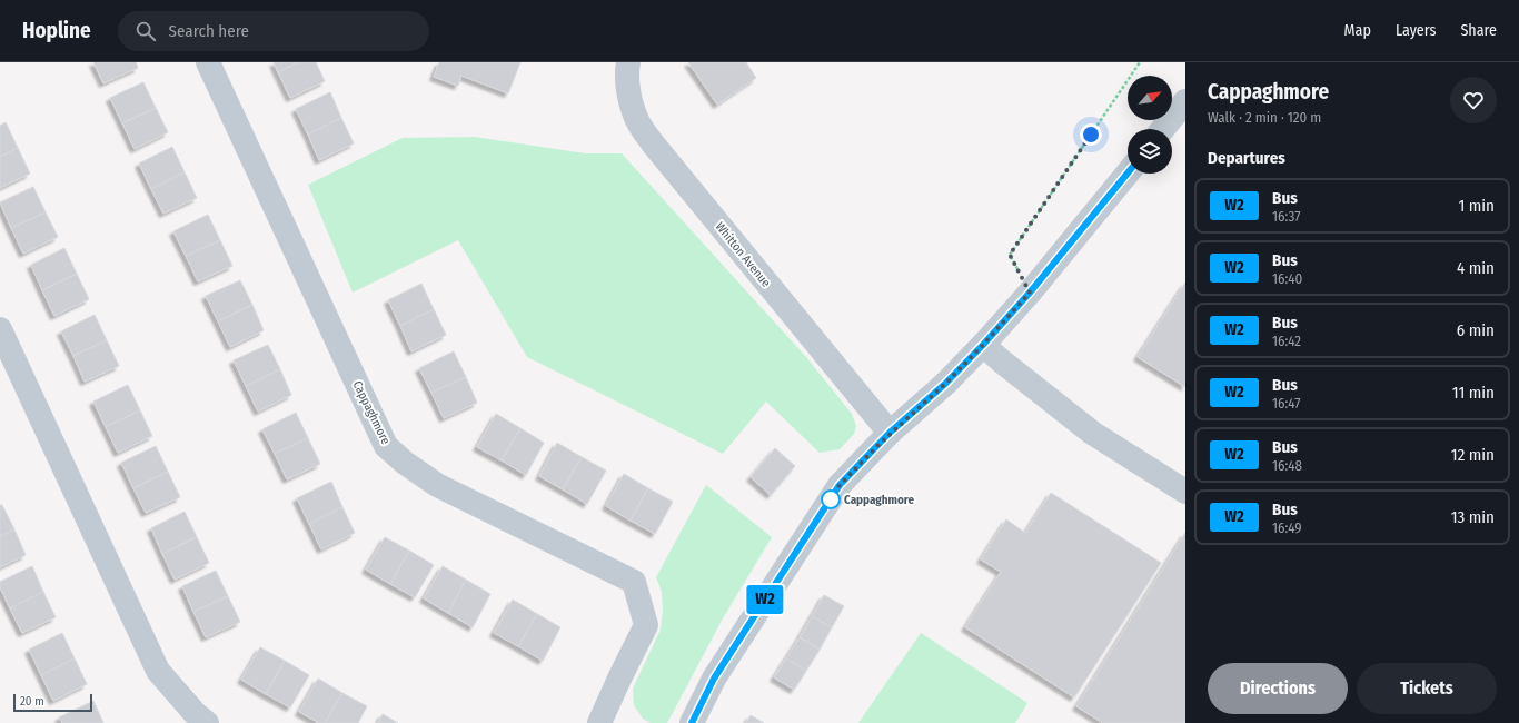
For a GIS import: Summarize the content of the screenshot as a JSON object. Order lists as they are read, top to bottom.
{
  "streets": {
    "street": ["Whitton Avenue", "Cappaghmore"]
  },
  "places": ["Cappaghmore"],
  "lines": ["bus line W2"],
  "scale_bar": "20 m",
  "north": "top right",
  "page": {
    "header": "Hopline",
    "search": "Search here",
    "nav": ["Map", "Layers", "Share"],
    "on_map": "W2",
    "heading": [
      ["Cappaghmore", "Walk · 2 min · 120 m"],
      "Departures"
    ],
    "list": [
      {
        "mark": "W2",
        "name": "Bus",
        "note": "16:37",
        "value": "1 min"
      },
      {
        "mark": "W2",
        "name": "Bus",
        "note": "16:40",
        "value": "4 min"
      },
      {
        "mark": "W2",
        "name": "Bus",
        "note": "16:42",
        "value": "6 min"
      },
      {
        "mark": "W2",
        "name": "Bus",
        "note": "16:47",
        "value": "11 min"
      },
      {
        "mark": "W2",
        "name": "Bus",
        "note": "16:48",
        "value": "12 min"
      },
      {
        "mark": "W2",
        "name": "Bus",
        "note": "16:49",
        "value": "13 min"
      }
    ],
    "buttons": ["Directions", "Tickets"],
    "scale": "20 m"
  }
}
